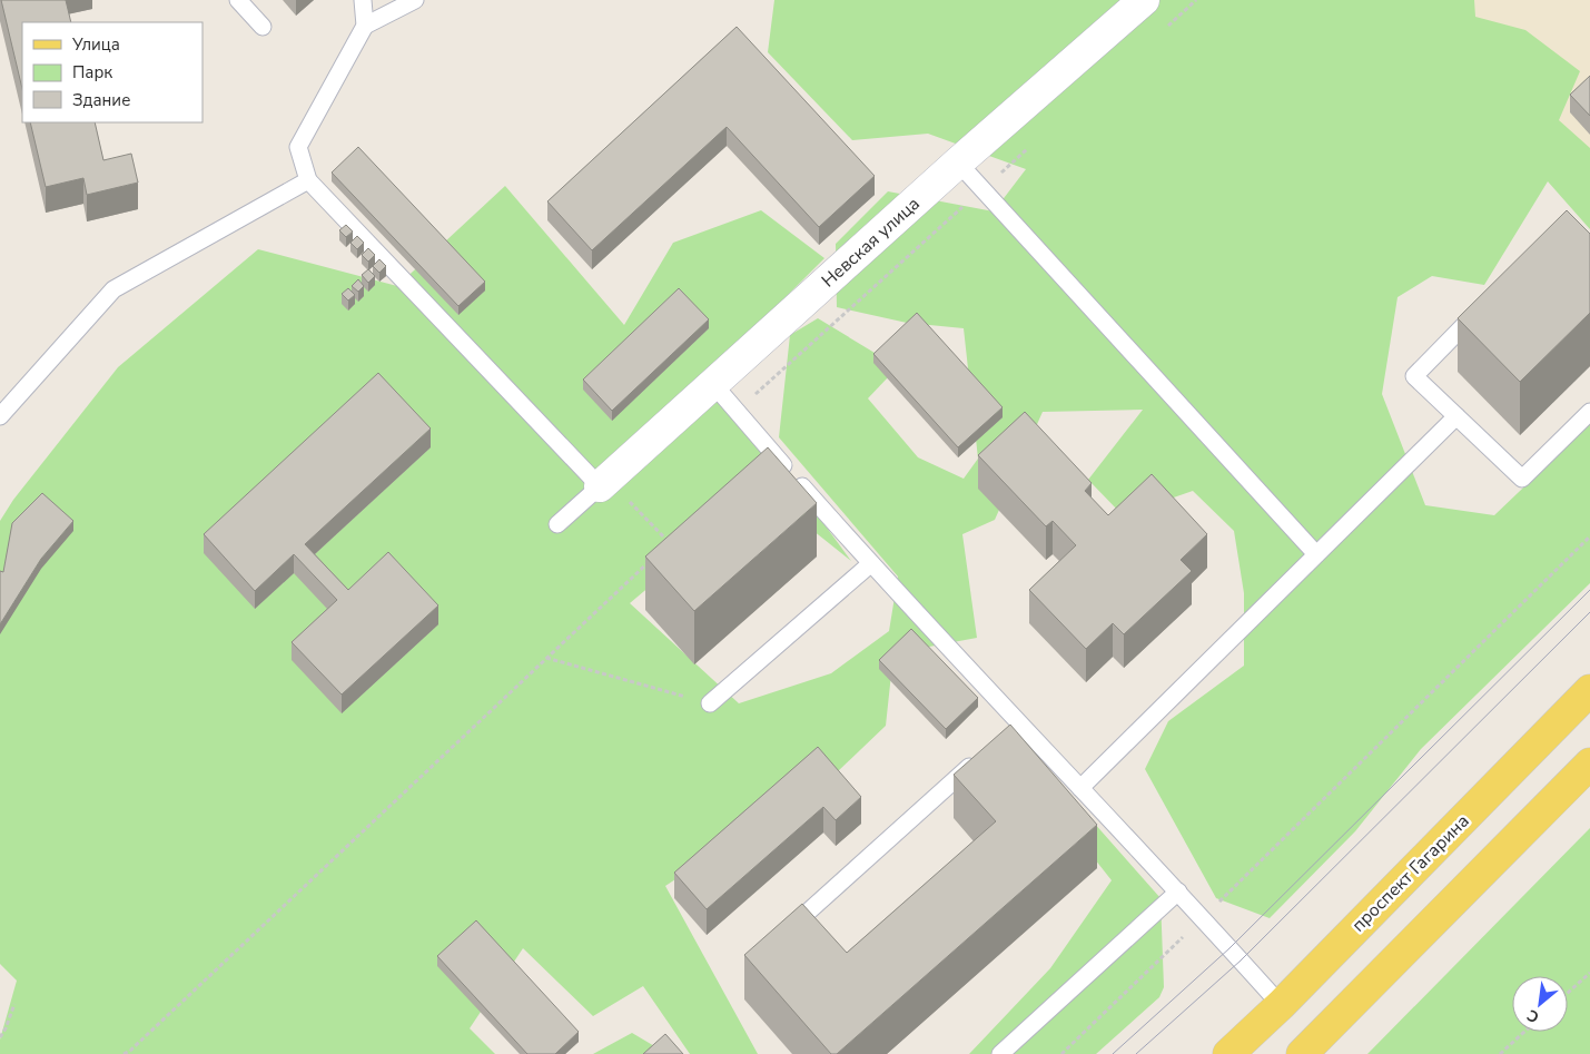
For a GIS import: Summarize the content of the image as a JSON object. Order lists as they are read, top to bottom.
{
  "streets": {
    "main road": ["проспект Гагарина"],
    "street": ["Невская улица"]
  },
  "legend": ["Улица", "Парк", "Здание"],
  "north": "bottom left"
}
